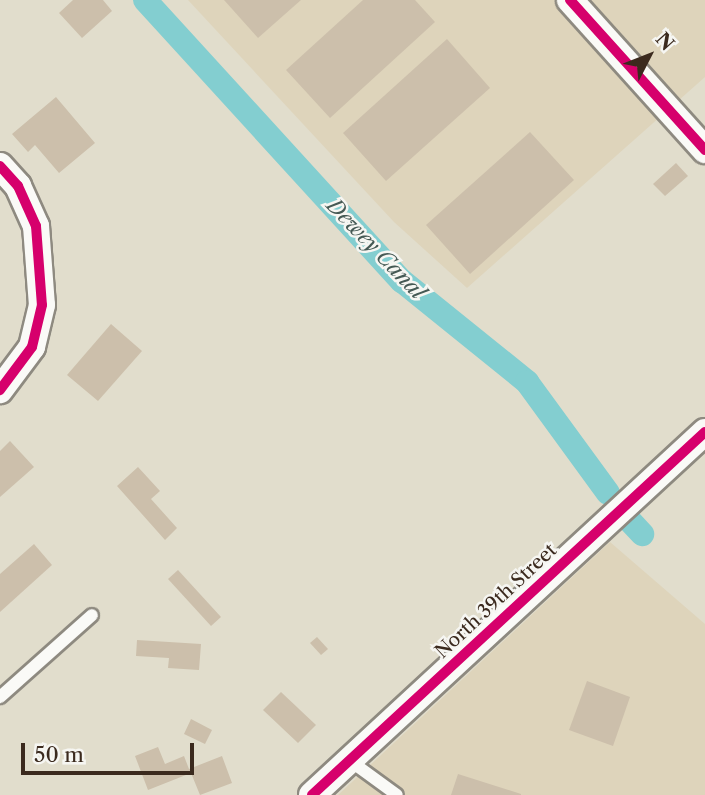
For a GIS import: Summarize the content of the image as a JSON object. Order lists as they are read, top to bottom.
{
  "streets": {
    "street": ["North 39th Street"]
  },
  "water": ["Dewey Canal"],
  "scale_bar": "50 m",
  "north": "top right"
}
